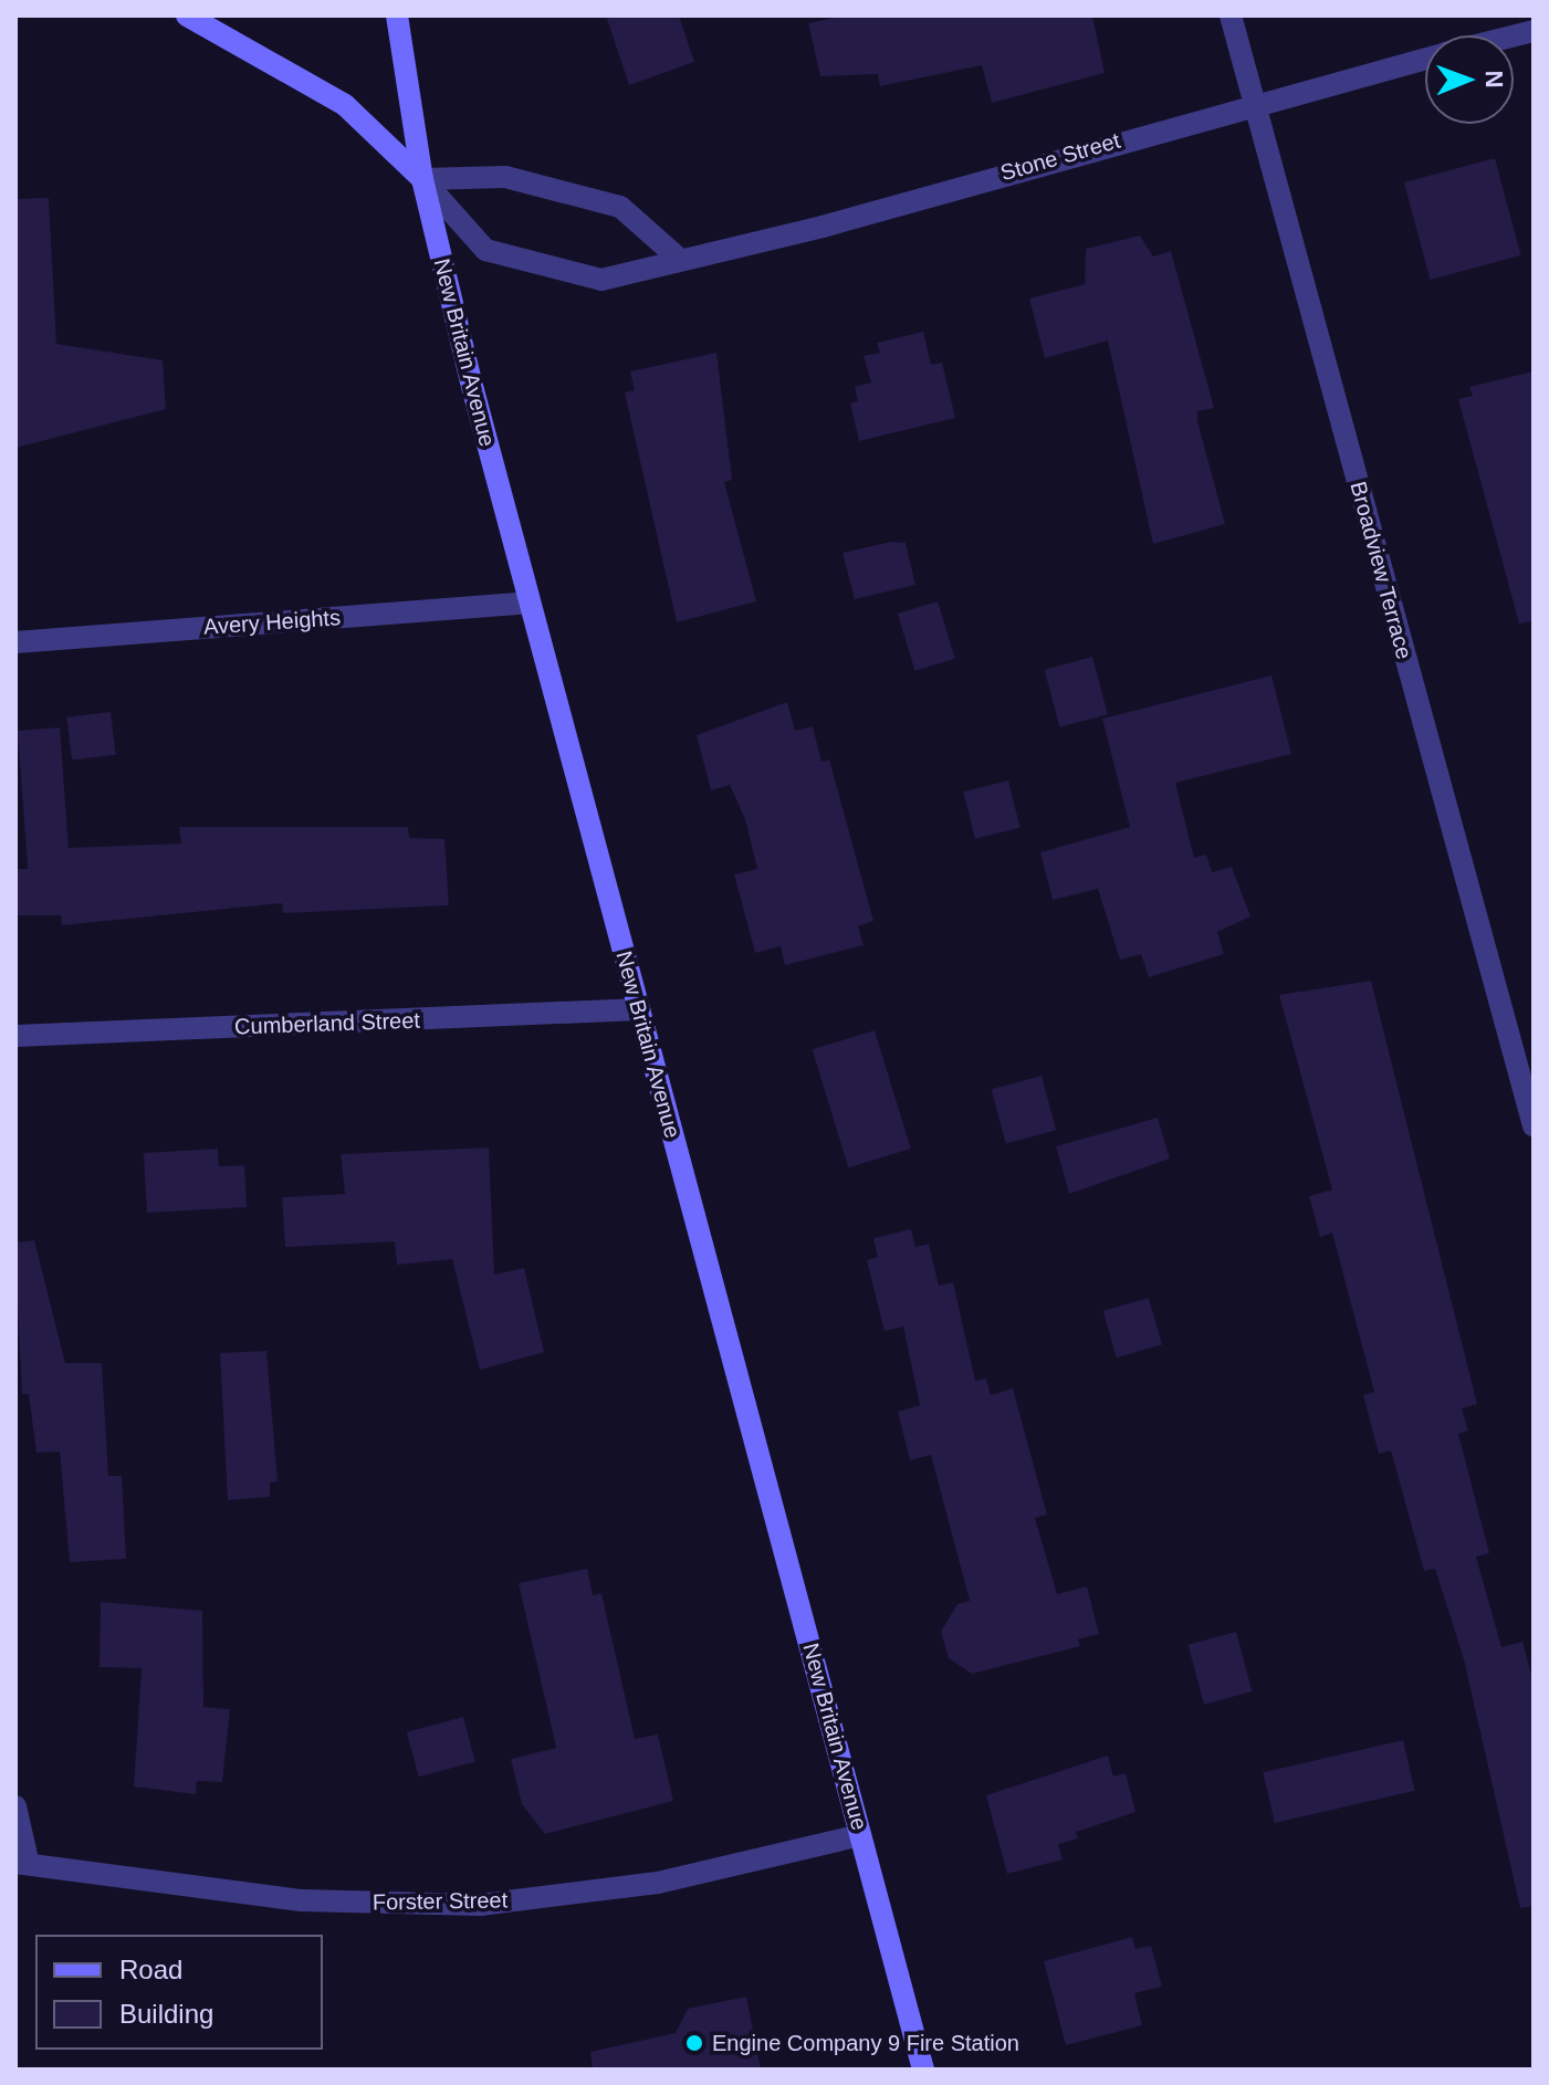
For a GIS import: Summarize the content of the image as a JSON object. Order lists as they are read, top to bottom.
{
  "streets": {
    "main road": ["New Britain Avenue"],
    "street": [
      "Stone Street",
      "Broadview Terrace",
      "Avery Heights",
      "Cumberland Street",
      "Forster Street"
    ]
  },
  "crossings": [
    ["Stone Street", "New Britain Avenue"],
    ["Stone Street", "Broadview Terrace"],
    ["New Britain Avenue", "Avery Heights"],
    ["New Britain Avenue", "Cumberland Street"],
    ["New Britain Avenue", "Forster Street"]
  ],
  "places": ["Engine Company 9 Fire Station"],
  "legend": ["Road", "Building"],
  "north": "right"
}
